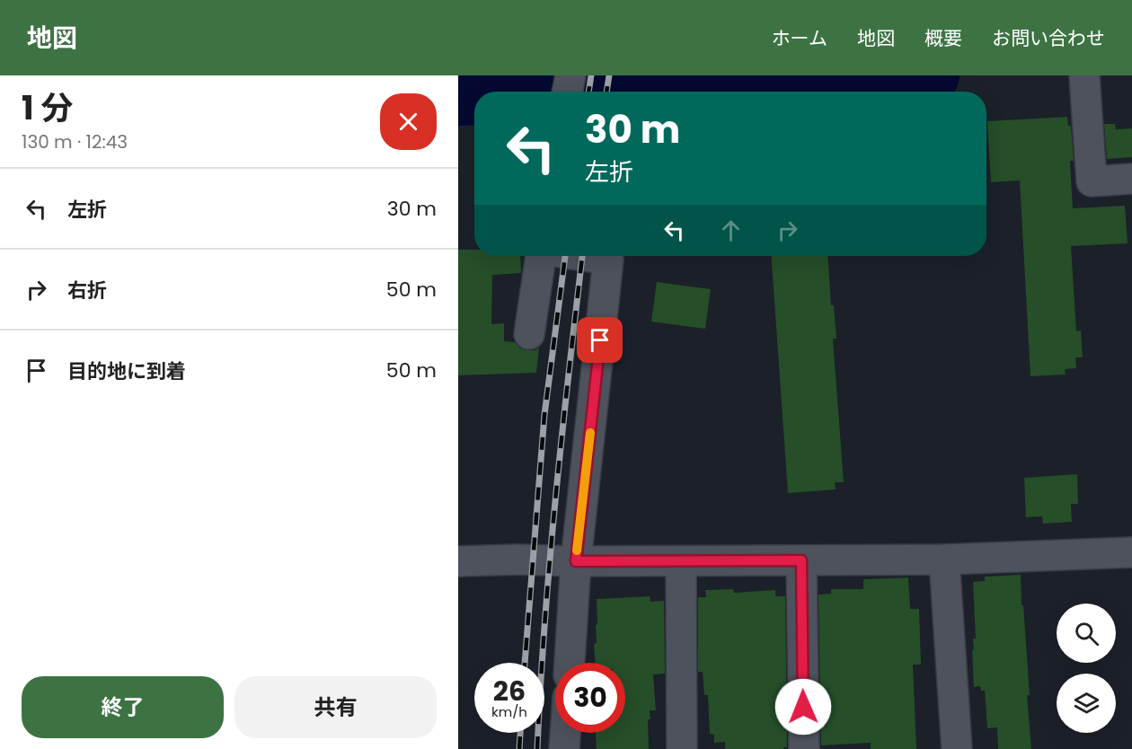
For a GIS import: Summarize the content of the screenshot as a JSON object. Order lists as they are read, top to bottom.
{
  "page": {
    "header": "地図",
    "nav": [
      "ホーム",
      "地図",
      "概要",
      "お問い合わせ"
    ],
    "heading": ["1 分", "130 m · 12:43"],
    "turn": ["30 m", "左折"],
    "list": [
      {
        "name": "左折",
        "value": "30 m"
      },
      {
        "name": "右折",
        "value": "50 m"
      },
      {
        "name": "目的地に到着",
        "value": "50 m"
      }
    ],
    "speed": "26 km/h",
    "limit": "30",
    "buttons": ["終了", "共有"]
  }
}
